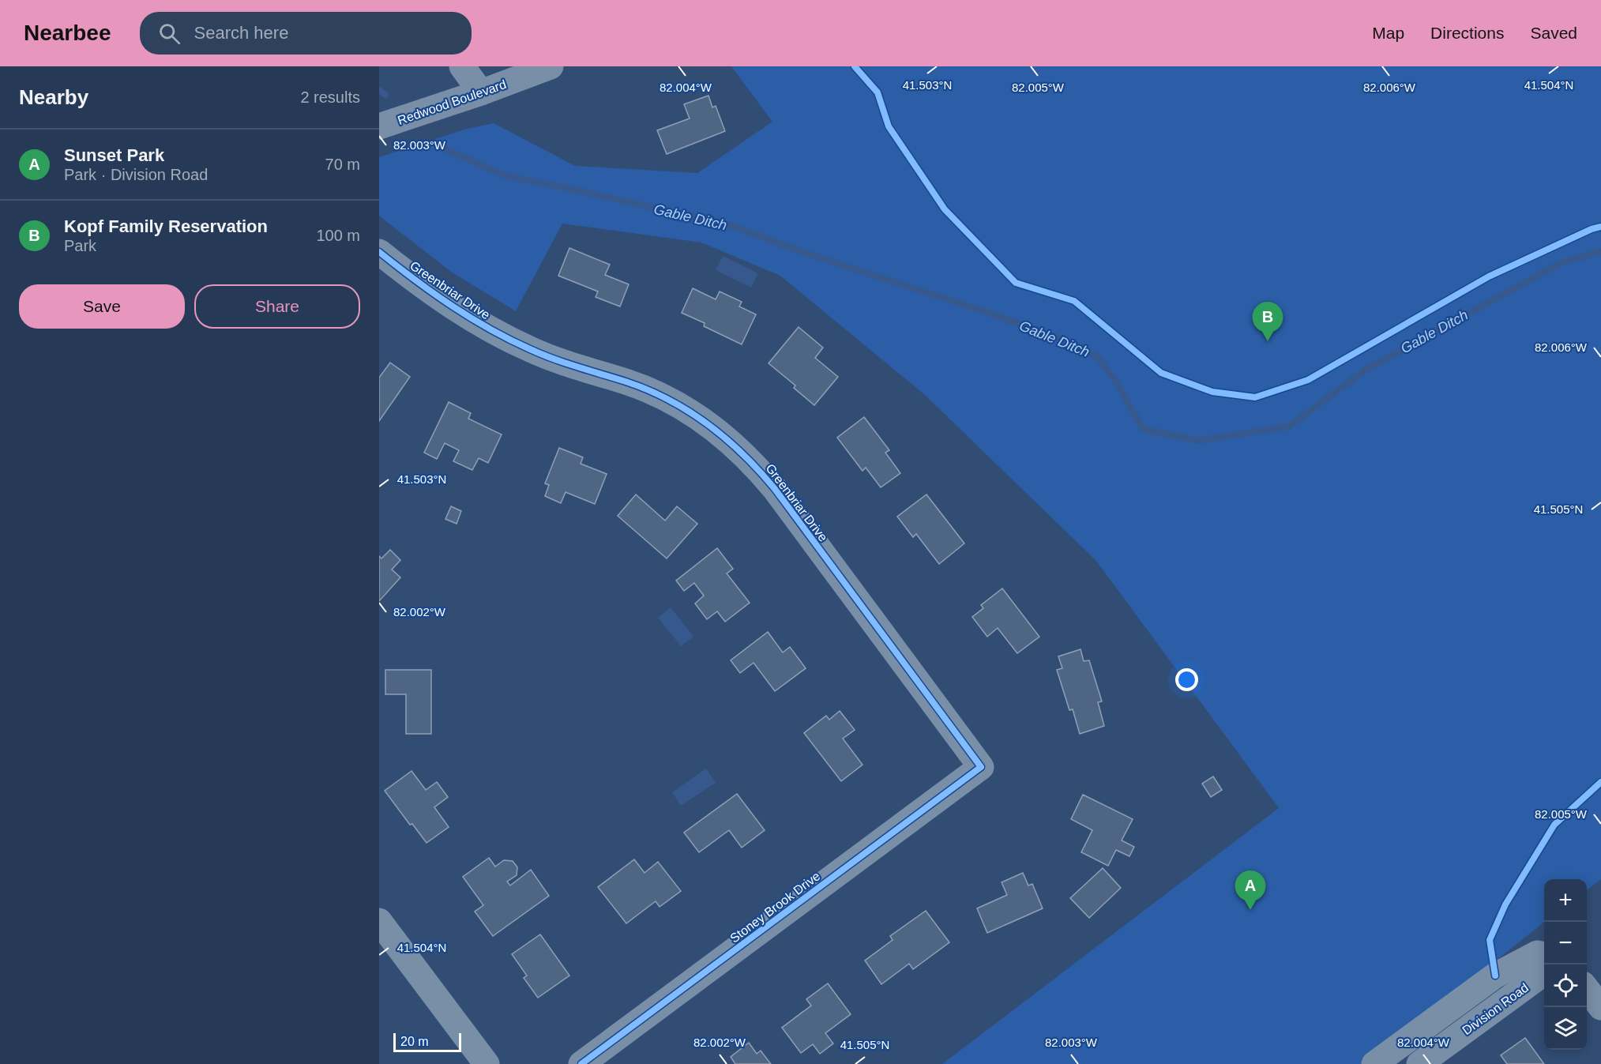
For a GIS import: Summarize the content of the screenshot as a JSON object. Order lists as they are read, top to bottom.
{
  "streets": {
    "street": [
      "Redwood Boulevard",
      "Greenbriar Drive",
      "Stoney Brook Drive",
      "Division Road"
    ]
  },
  "crossings": [
    ["Greenbriar Drive", "Stoney Brook Drive"]
  ],
  "water": ["Gable Ditch"],
  "scale_bar": "20 m",
  "page": {
    "header": "Nearbee",
    "search": "Search here",
    "nav": ["Map", "Directions", "Saved"],
    "heading": ["Nearby", "2 results"],
    "list": [
      {
        "mark": "A",
        "name": "Sunset Park",
        "note": "Park · Division Road",
        "value": "70 m"
      },
      {
        "mark": "B",
        "name": "Kopf Family Reservation",
        "note": "Park",
        "value": "100 m"
      }
    ],
    "buttons": ["Save", "Share"],
    "pins": ["B", "A"],
    "map_buttons": ["+", "−"],
    "scale": "20 m"
  },
  "coordinates": [
    "41.503°N",
    "41.504°N",
    "82.005°W",
    "82.006°W",
    "82.004°W",
    "82.003°W",
    "41.505°N",
    "82.002°W"
  ]
}
